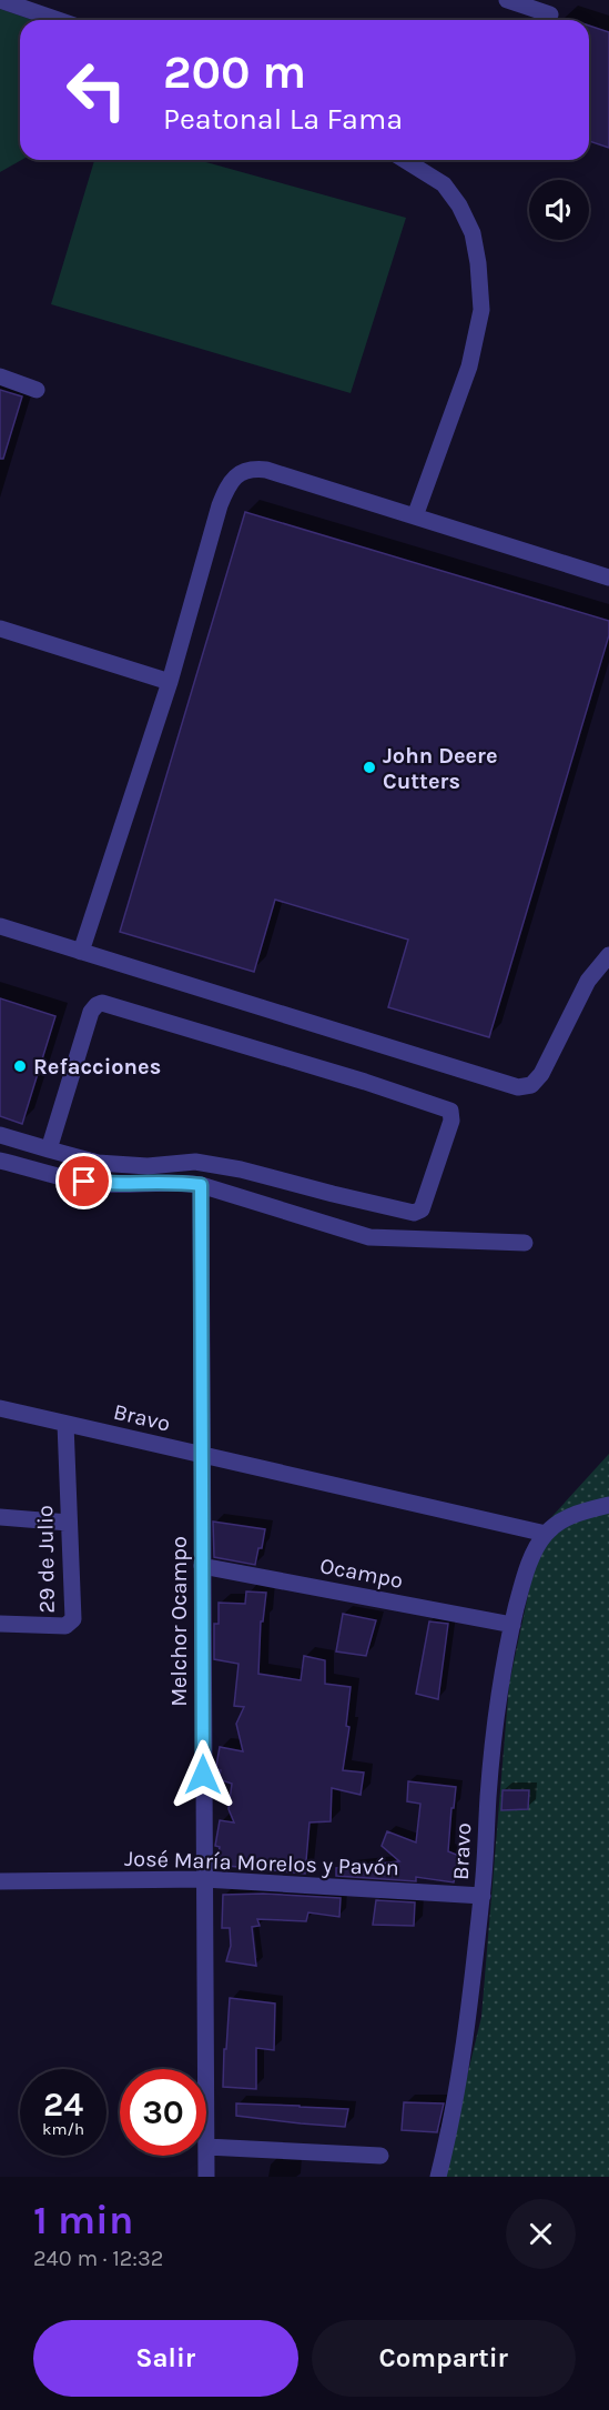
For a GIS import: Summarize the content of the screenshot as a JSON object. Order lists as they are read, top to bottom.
{
  "streets": {
    "street": [
      "Bravo",
      "29 de Julio",
      "Ocampo",
      "Melchor Ocampo",
      "José María Morelos y Pavón"
    ]
  },
  "crossings": [
    ["Bravo", "29 de Julio"],
    ["Bravo", "Ocampo"],
    ["Bravo", "Melchor Ocampo"],
    ["Bravo", "José María Morelos y Pavón"],
    ["Ocampo", "Melchor Ocampo"],
    ["Melchor Ocampo", "José María Morelos y Pavón"]
  ],
  "places": ["John Deere Cutters", "Refacciones"],
  "page": {
    "turn": ["200 m", "Peatonal La Fama"],
    "speed": "24 km/h",
    "limit": "30",
    "heading": ["1 min", "240 m · 12:32"],
    "buttons": ["Salir", "Compartir"]
  }
}
